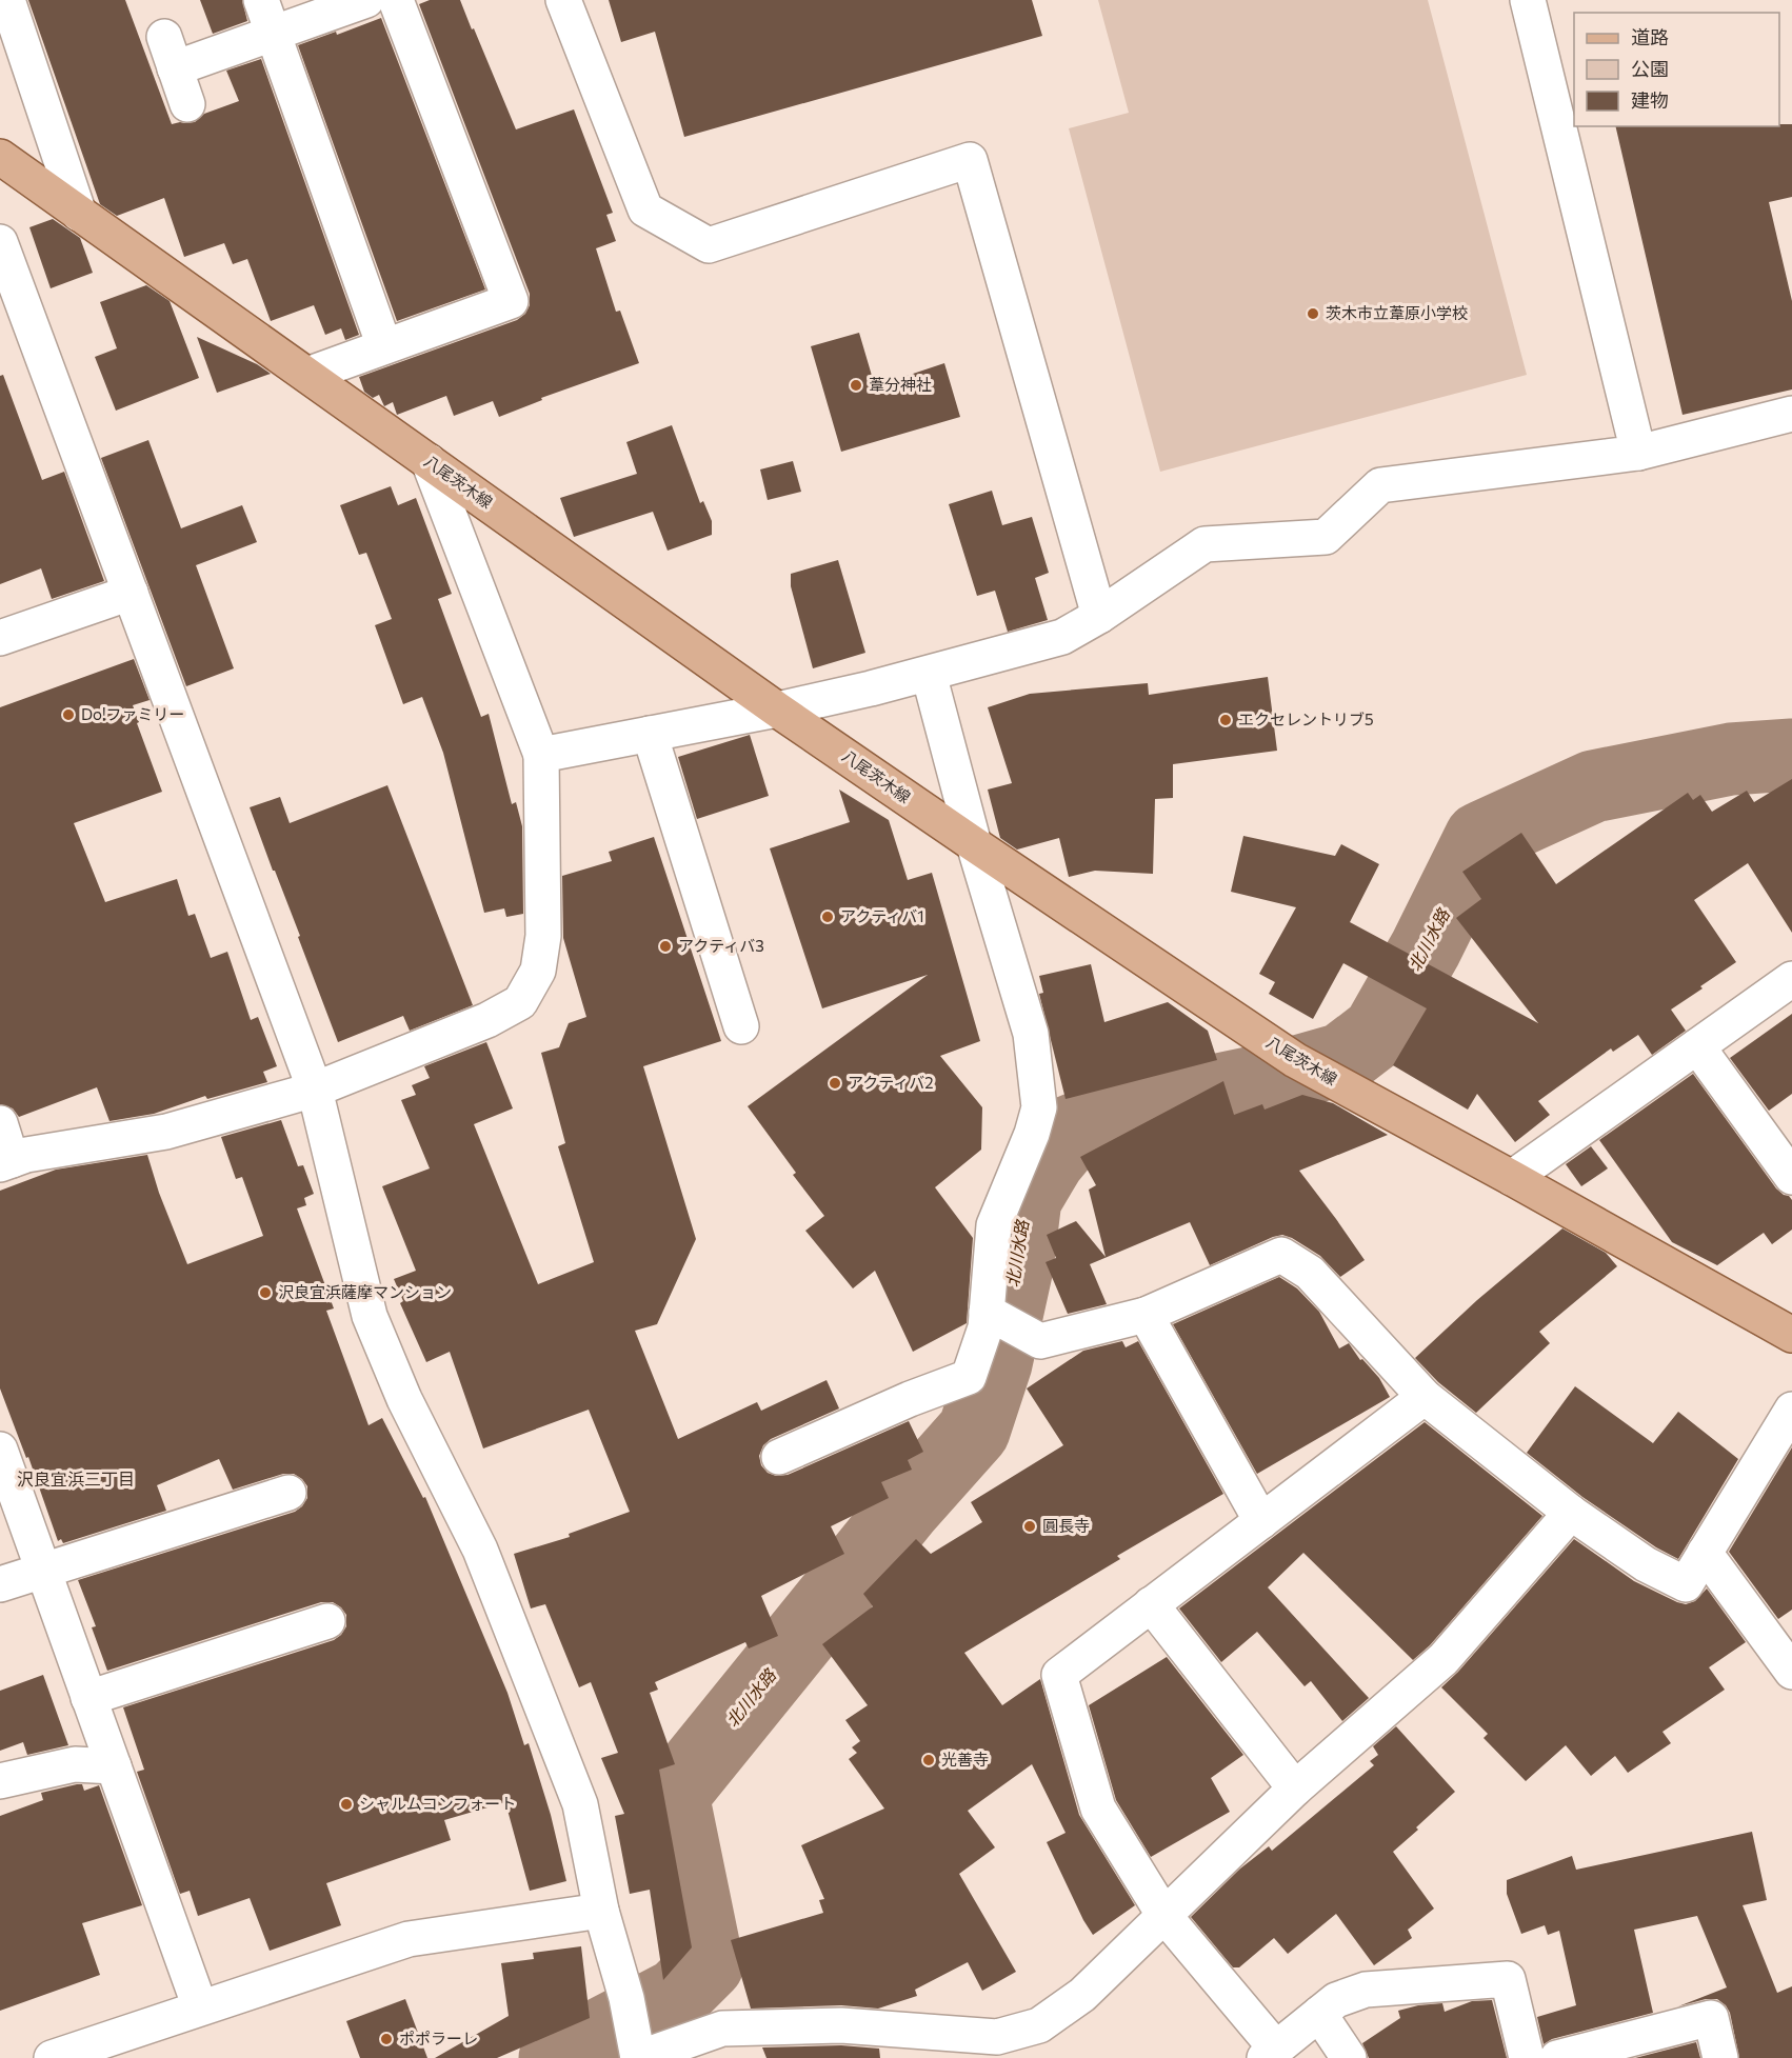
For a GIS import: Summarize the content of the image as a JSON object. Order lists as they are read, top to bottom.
{
  "streets": {
    "main road": ["八尾茨木線"]
  },
  "districts": ["沢良宜浜三丁目"],
  "water": ["北川水路"],
  "places": [
    "茨木市立葦原小学校",
    "葦分神社",
    "Do!ファミリー",
    "エクセレントリブ5",
    "アクティバ1",
    "アクティバ3",
    "アクティバ2",
    "沢良宜浜薩摩マンション",
    "圓長寺",
    "光善寺",
    "シャルムコンフォート",
    "ポポラーレ"
  ],
  "legend": ["道路", "公園", "建物"]
}
